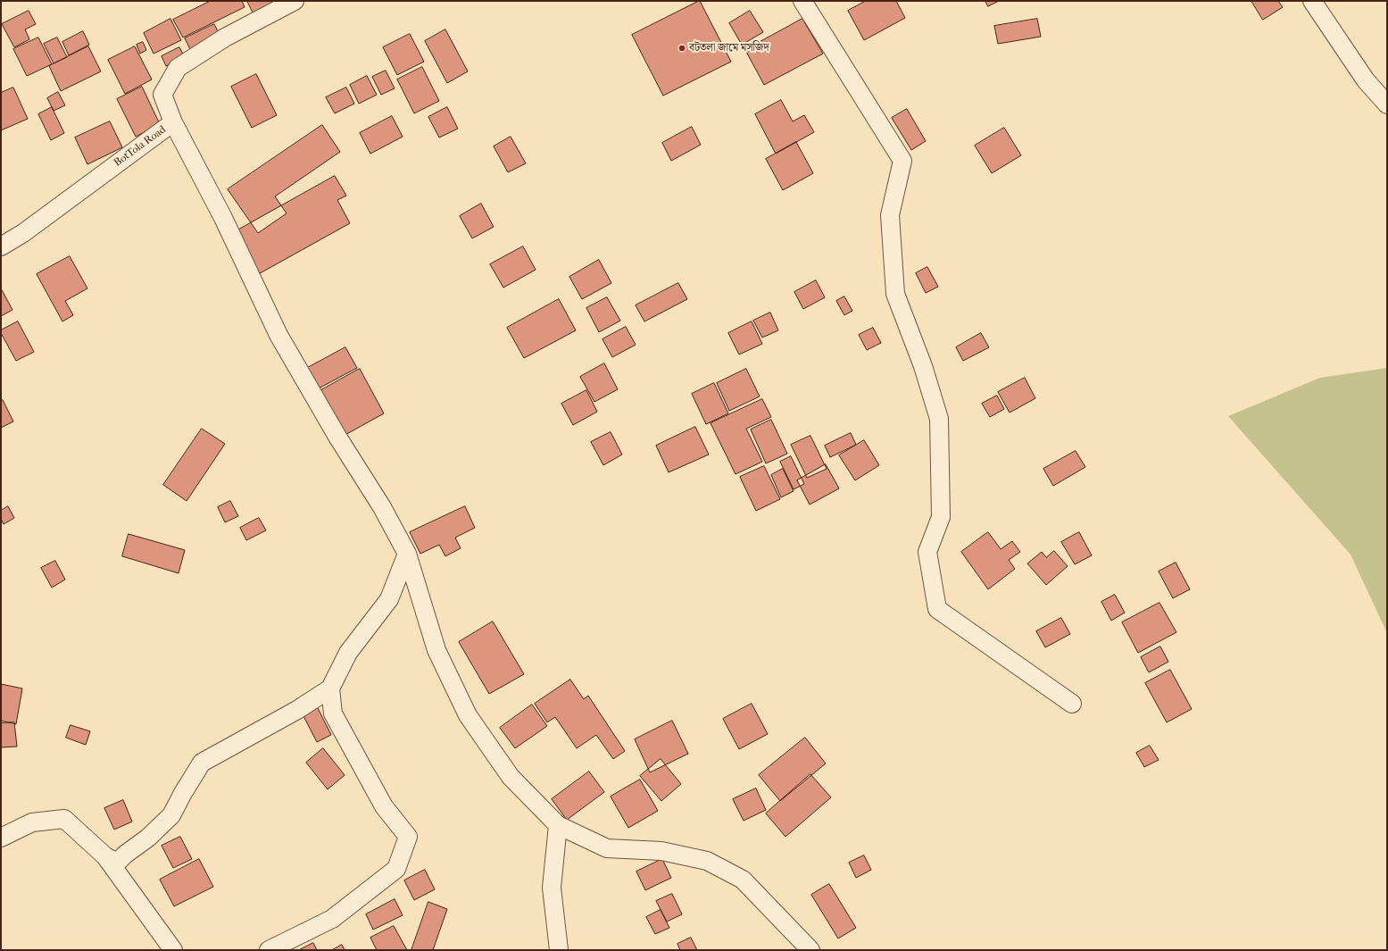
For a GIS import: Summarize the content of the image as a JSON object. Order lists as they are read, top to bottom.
{
  "streets": {
    "street": ["BotTola Road"]
  },
  "places": ["বটতলা জামে মসজিদ"]
}
